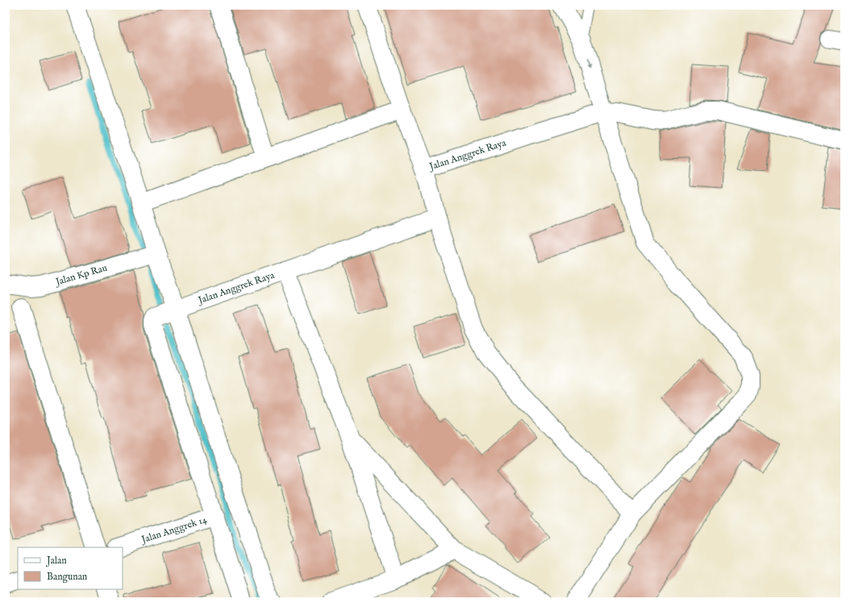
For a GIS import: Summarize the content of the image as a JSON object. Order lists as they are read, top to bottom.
{
  "streets": {
    "street": ["Jalan Anggrek Raya", "Jalan Kp Rau", "Jalan Anggrek 14"]
  },
  "crossings": [
    ["Jalan Anggrek Raya", "Jalan Anggrek 14"]
  ],
  "legend": ["Jalan", "Bangunan"]
}
